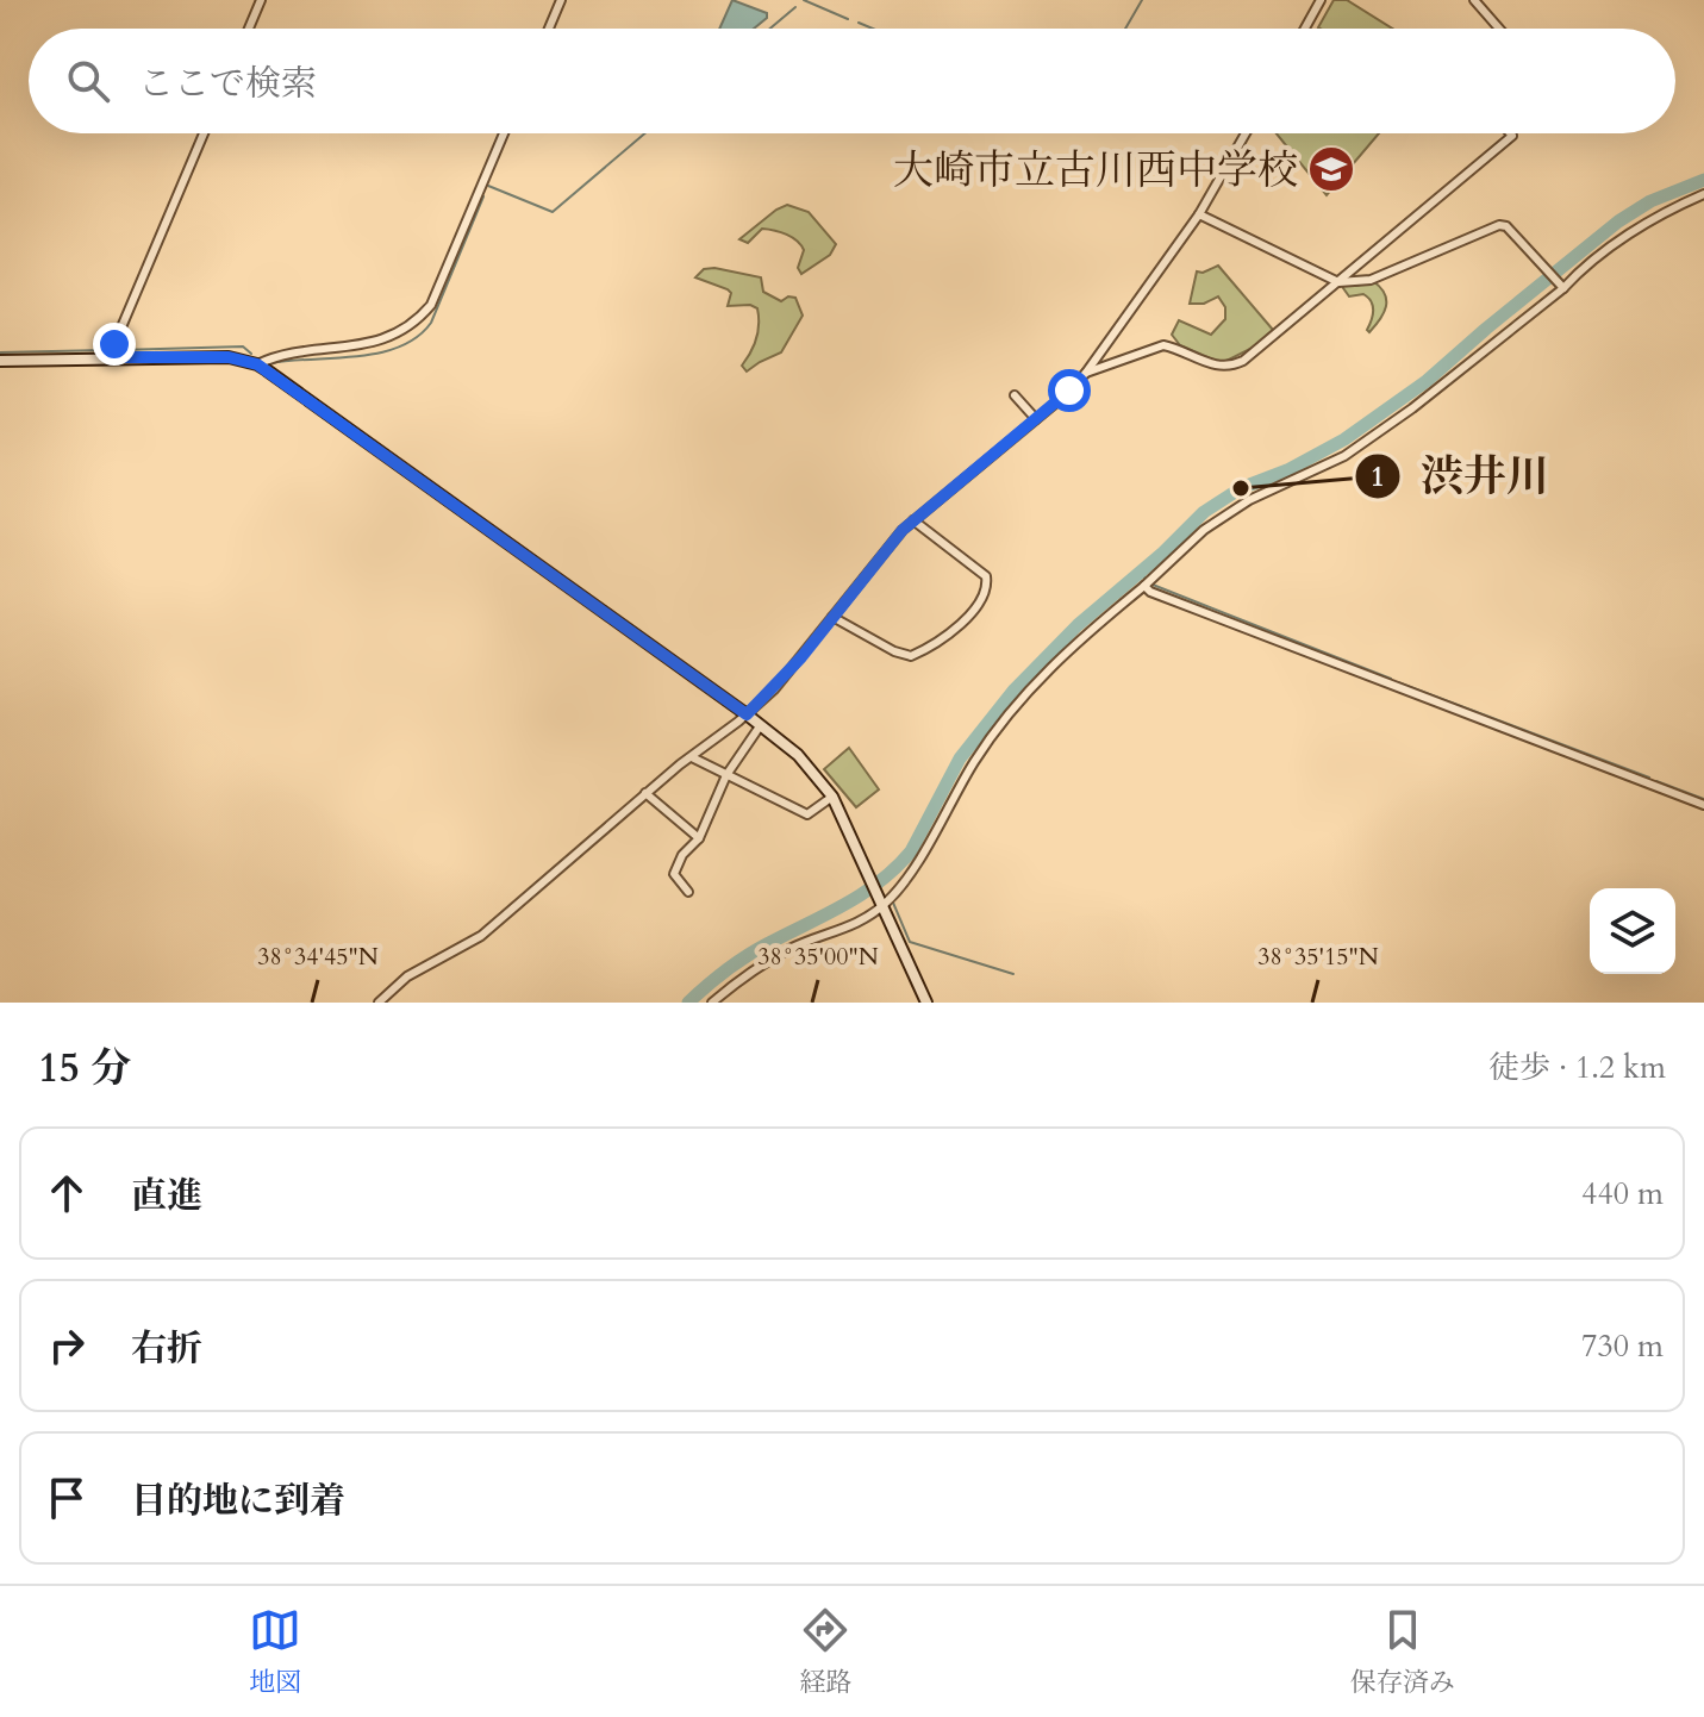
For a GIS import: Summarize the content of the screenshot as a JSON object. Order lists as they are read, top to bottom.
{
  "places": {
    "school or university": ["大崎市立古川西中学校"],
    "other": ["渋井川"]
  },
  "page": {
    "search": "ここで検索",
    "heading": ["15 分", "徒歩 · 1.2 km"],
    "list": [
      ["直進", "440 m"],
      ["右折", "730 m"],
      "目的地に到着"
    ],
    "nav": ["地図", "経路", "保存済み"]
  },
  "coordinates": ["38°34'45\"N", "38°35'00\"N", "38°35'15\"N"]
}
